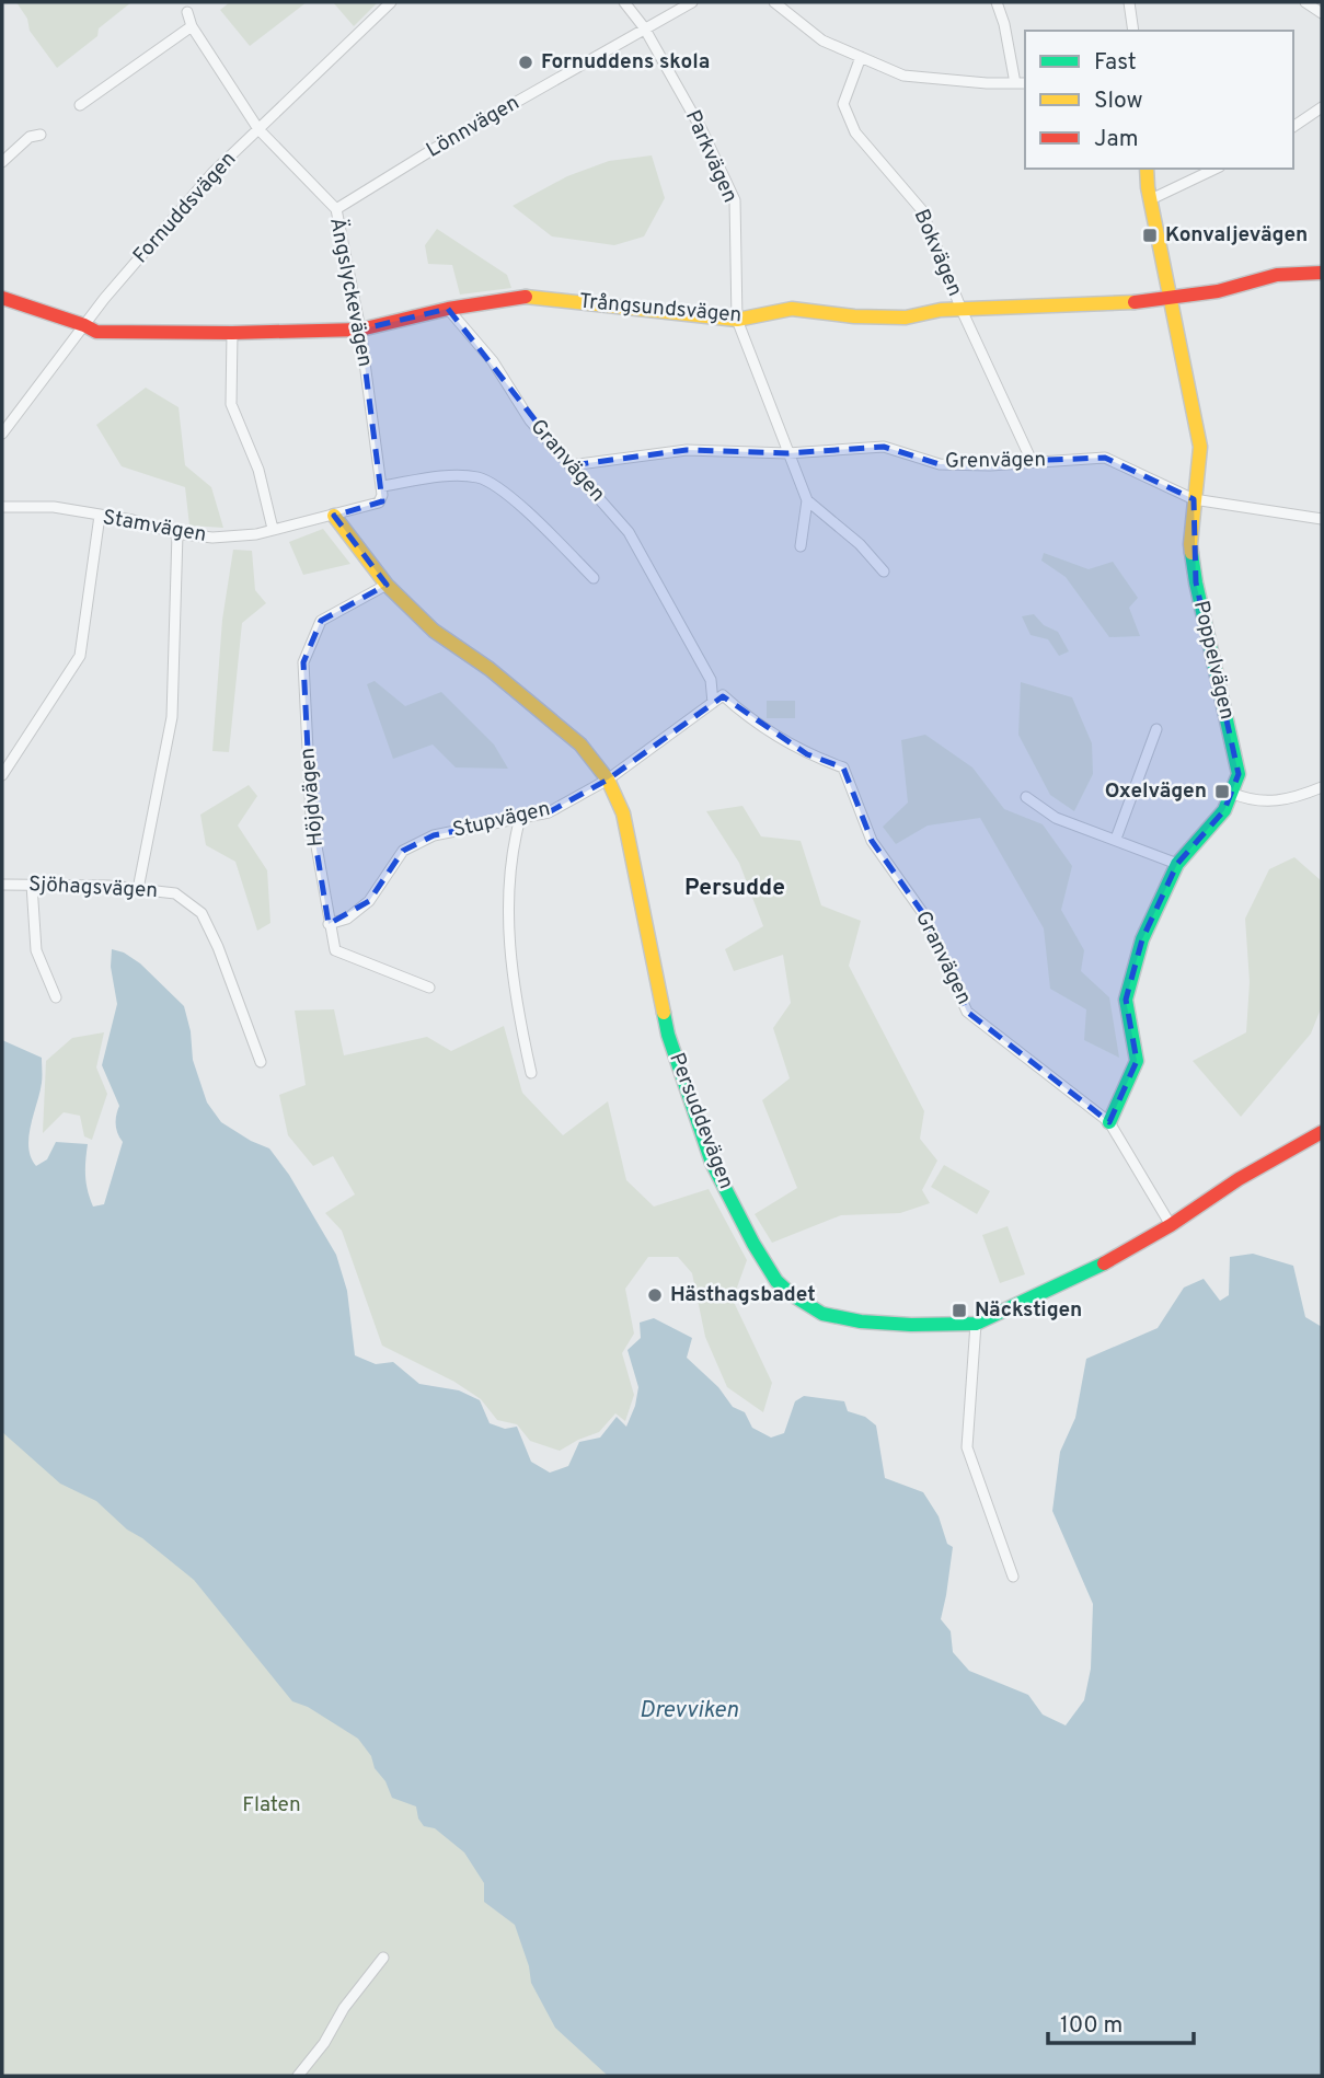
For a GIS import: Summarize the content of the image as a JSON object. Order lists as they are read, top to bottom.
{
  "streets": {
    "street": [
      "Lönnvägen",
      "Parkvägen",
      "Fornuddsvägen",
      "Bokvägen",
      "Ängslyckevägen",
      "Trångsundsvägen",
      "Granvägen",
      "Grenvägen",
      "Stamvägen",
      "Poppelvägen",
      "Höjdvägen",
      "Stupvägen",
      "Sjöhagsvägen",
      "Persuddevägen"
    ]
  },
  "crossings": [
    ["Lönnvägen", "Parkvägen"],
    ["Lönnvägen", "Ängslyckevägen"],
    ["Parkvägen", "Trångsundsvägen"],
    ["Parkvägen", "Grenvägen"],
    ["Fornuddsvägen", "Ängslyckevägen"],
    ["Fornuddsvägen", "Trångsundsvägen"],
    ["Bokvägen", "Trångsundsvägen"],
    ["Bokvägen", "Grenvägen"],
    ["Ängslyckevägen", "Trångsundsvägen"],
    ["Ängslyckevägen", "Stamvägen"],
    ["Trångsundsvägen", "Granvägen"],
    ["Trångsundsvägen", "Poppelvägen"],
    ["Granvägen", "Grenvägen"],
    ["Granvägen", "Poppelvägen"],
    ["Granvägen", "Stupvägen"],
    ["Granvägen", "Persuddevägen"],
    ["Grenvägen", "Poppelvägen"],
    ["Stamvägen", "Persuddevägen"],
    ["Höjdvägen", "Stupvägen"],
    ["Höjdvägen", "Persuddevägen"],
    ["Stupvägen", "Persuddevägen"]
  ],
  "districts": ["Persudde"],
  "water": ["Drevviken"],
  "parks": ["Flaten"],
  "places": {
    "other": ["Fornuddens skola", "Hästhagsbadet"],
    "transit": ["Konvaljevägen", "Oxelvägen", "Näckstigen"]
  },
  "legend": ["Fast", "Slow", "Jam"],
  "scale_bar": "100 m"
}
